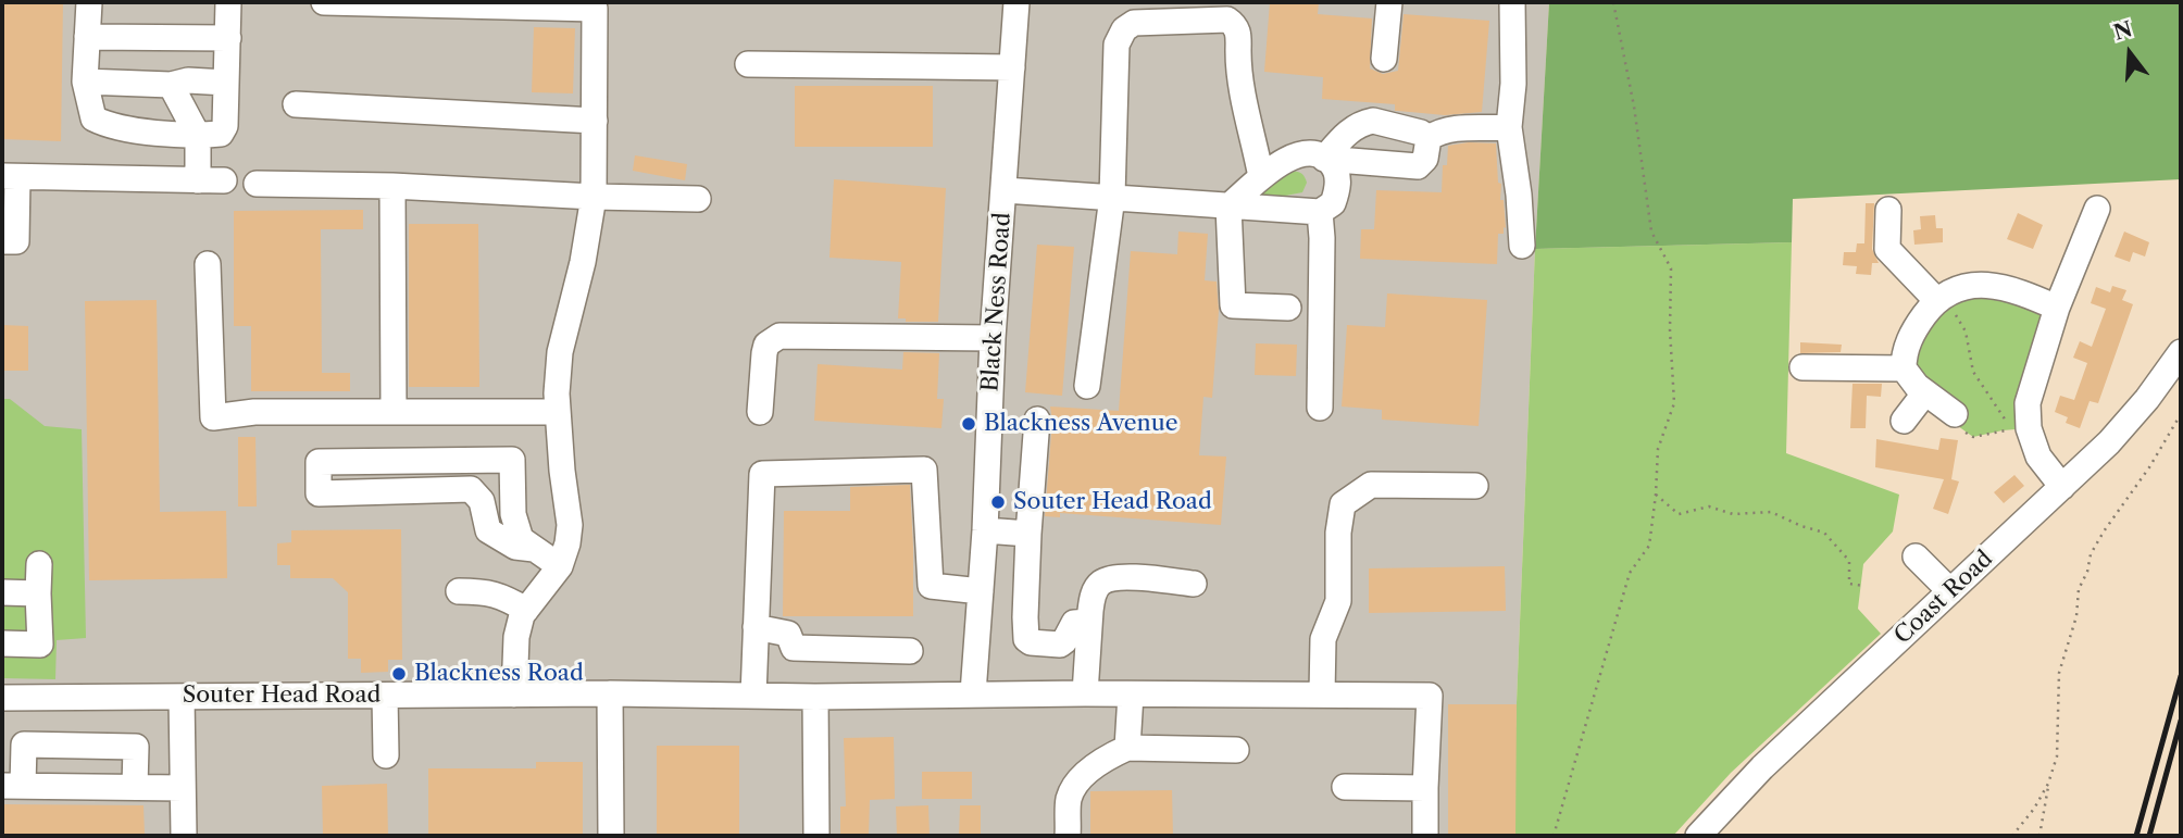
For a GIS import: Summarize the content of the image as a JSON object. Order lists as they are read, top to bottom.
{
  "streets": {
    "street": ["Black Ness Road", "Coast Road", "Souter Head Road"]
  },
  "crossings": [
    ["Black Ness Road", "Souter Head Road"]
  ],
  "places": ["Blackness Avenue", "Souter Head Road", "Blackness Road"],
  "north": "top"
}
